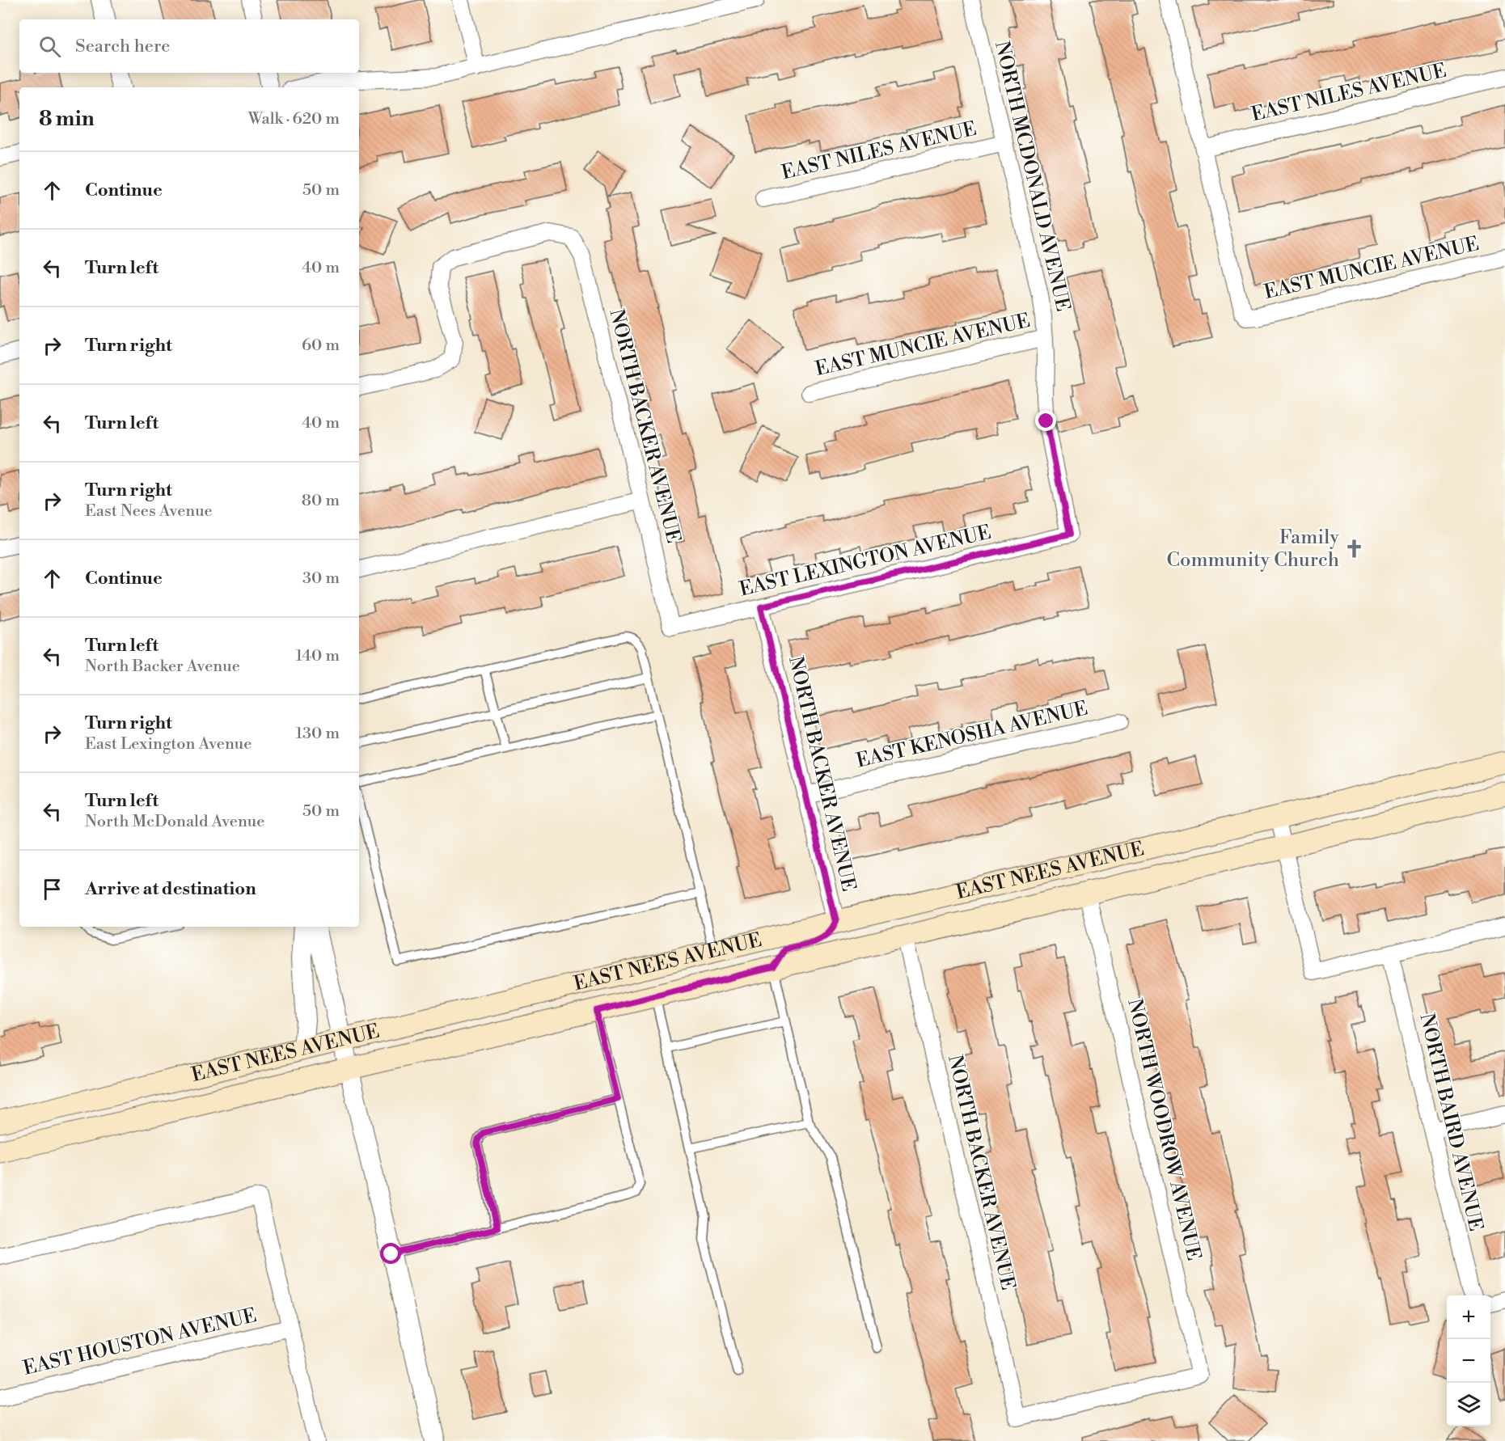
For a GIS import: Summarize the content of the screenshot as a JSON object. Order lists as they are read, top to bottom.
{
  "streets": {
    "main road": ["EAST NEES AVENUE"],
    "street": [
      "EAST NILES AVENUE",
      "NORTH MCDONALD AVENUE",
      "EAST MUNCIE AVENUE",
      "NORTH BACKER AVENUE",
      "EAST LEXINGTON AVENUE",
      "EAST KENOSHA AVENUE",
      "NORTH BAIRD AVENUE",
      "NORTH WOODROW AVENUE",
      "EAST HOUSTON AVENUE"
    ]
  },
  "crossings": [
    ["EAST NILES AVENUE", "NORTH MCDONALD AVENUE"],
    ["EAST NILES AVENUE", "EAST MUNCIE AVENUE"],
    ["NORTH MCDONALD AVENUE", "EAST MUNCIE AVENUE"],
    ["NORTH MCDONALD AVENUE", "EAST LEXINGTON AVENUE"],
    ["NORTH BACKER AVENUE", "EAST LEXINGTON AVENUE"],
    ["NORTH BACKER AVENUE", "EAST KENOSHA AVENUE"],
    ["NORTH BACKER AVENUE", "EAST NEES AVENUE"],
    ["NORTH BACKER AVENUE", "NORTH WOODROW AVENUE"],
    ["EAST NEES AVENUE", "NORTH WOODROW AVENUE"]
  ],
  "places": {
    "church": ["Family Community Church"]
  },
  "page": {
    "search": "Search here",
    "heading": ["8 min", "Walk · 620 m"],
    "list": [
      ["Continue", "50 m"],
      ["Turn left", "40 m"],
      ["Turn right", "60 m"],
      ["Turn left", "40 m"],
      ["Turn right", "East Nees Avenue", "80 m"],
      ["Continue", "30 m"],
      ["Turn left", "North Backer Avenue", "140 m"],
      ["Turn right", "East Lexington Avenue", "130 m"],
      ["Turn left", "North McDonald Avenue", "50 m"],
      "Arrive at destination"
    ],
    "map_buttons": ["+", "−"]
  }
}
